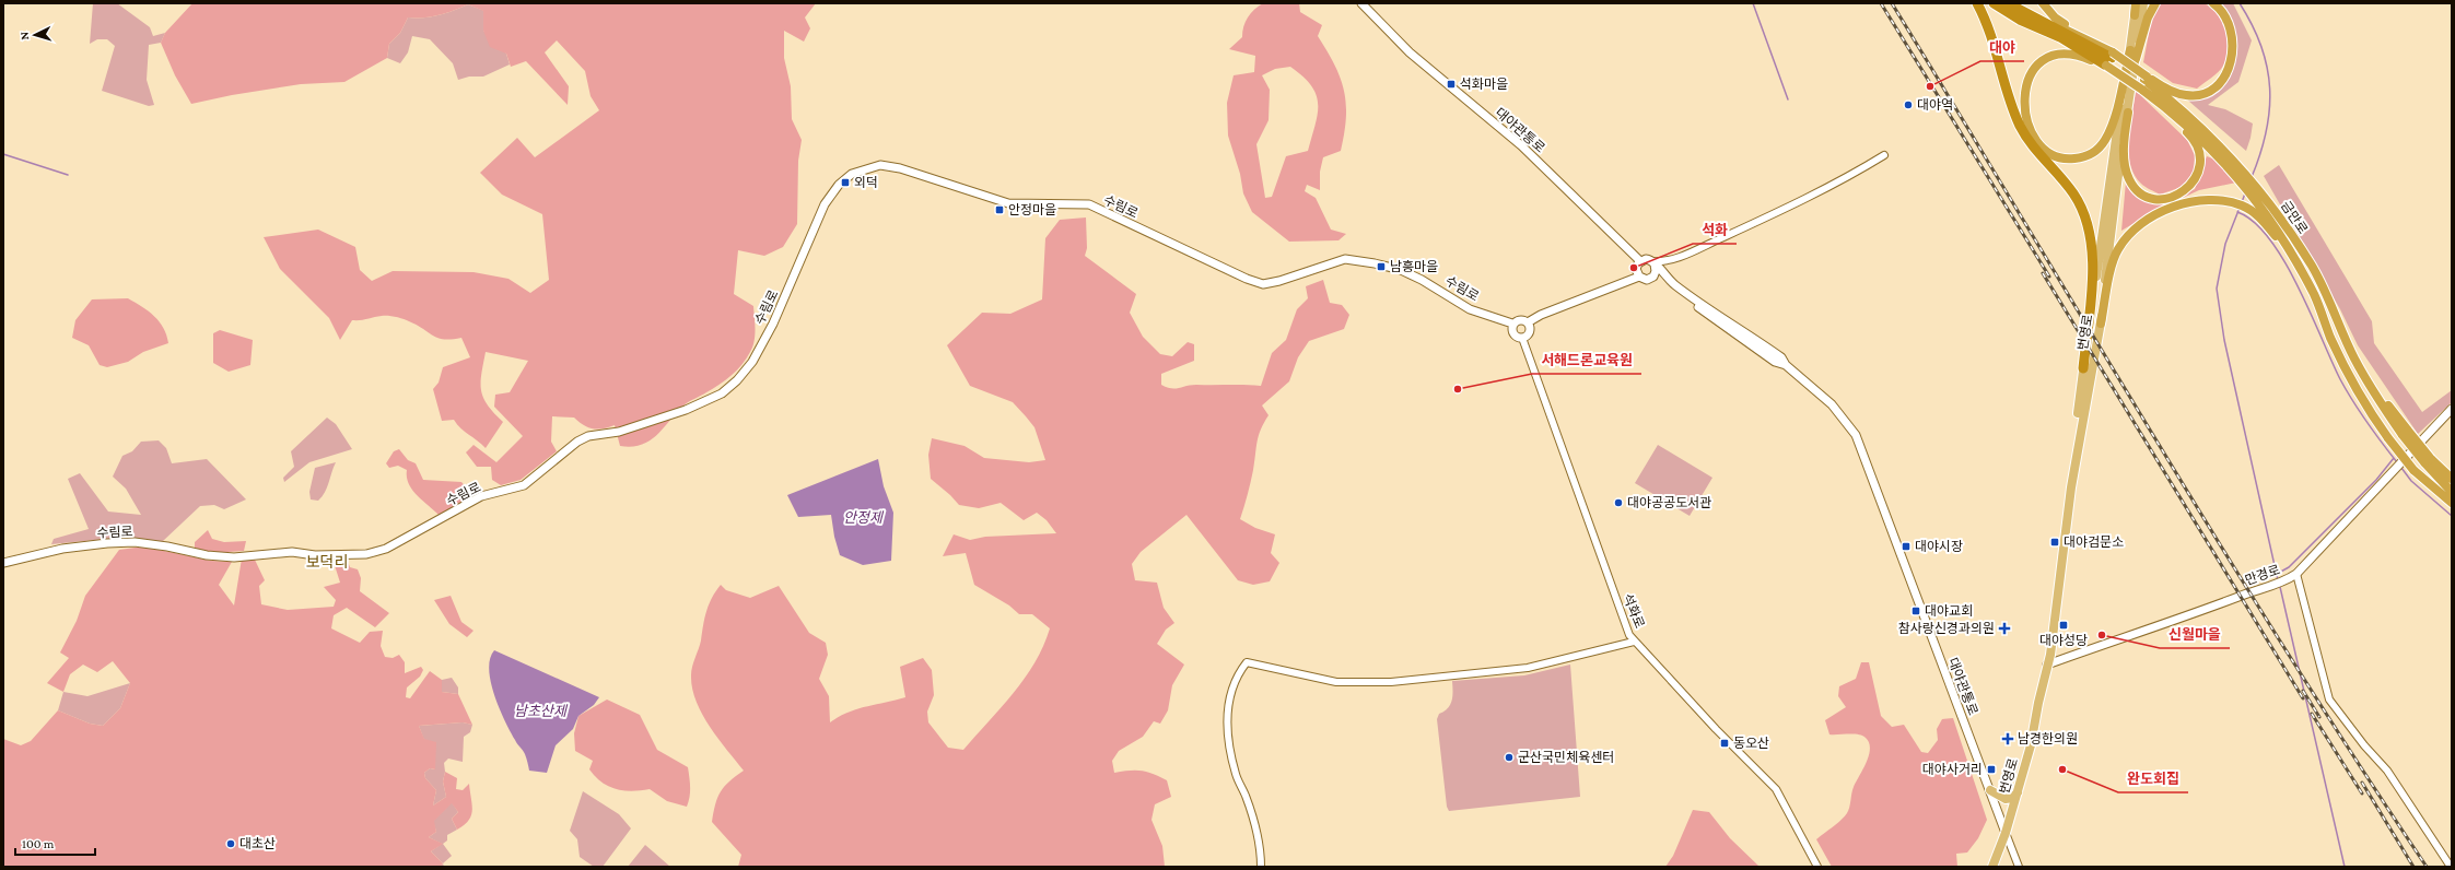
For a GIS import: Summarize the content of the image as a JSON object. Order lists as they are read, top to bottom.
{
  "streets": {
    "highway": ["금만로"],
    "main road": [
      "대야관통로",
      "수림로",
      "번영로",
      "만경로"
    ],
    "street": ["석화로"]
  },
  "crossings": [
    ["대야관통로", "수림로"],
    ["대야관통로", "번영로"],
    ["수림로", "석화로"],
    ["번영로", "만경로"]
  ],
  "districts": ["보덕리"],
  "water": ["안정제", "남초산제"],
  "places": {
    "transit": [
      "석화마을",
      "외덕",
      "안정마을",
      "남흥마을",
      "대야검문소",
      "대야시장",
      "대야교회",
      "대야성당",
      "동오산",
      "대야사거리"
    ],
    "other": [
      "대야",
      "대야역",
      "석화",
      "서해드론교육원",
      "대야공공도서관",
      "신월마을",
      "군산국민체육센터",
      "완도회집",
      "대초산"
    ],
    "health": ["참사랑신경과의원", "남경한의원"]
  },
  "scale_bar": "100 m",
  "north": "left"
}
